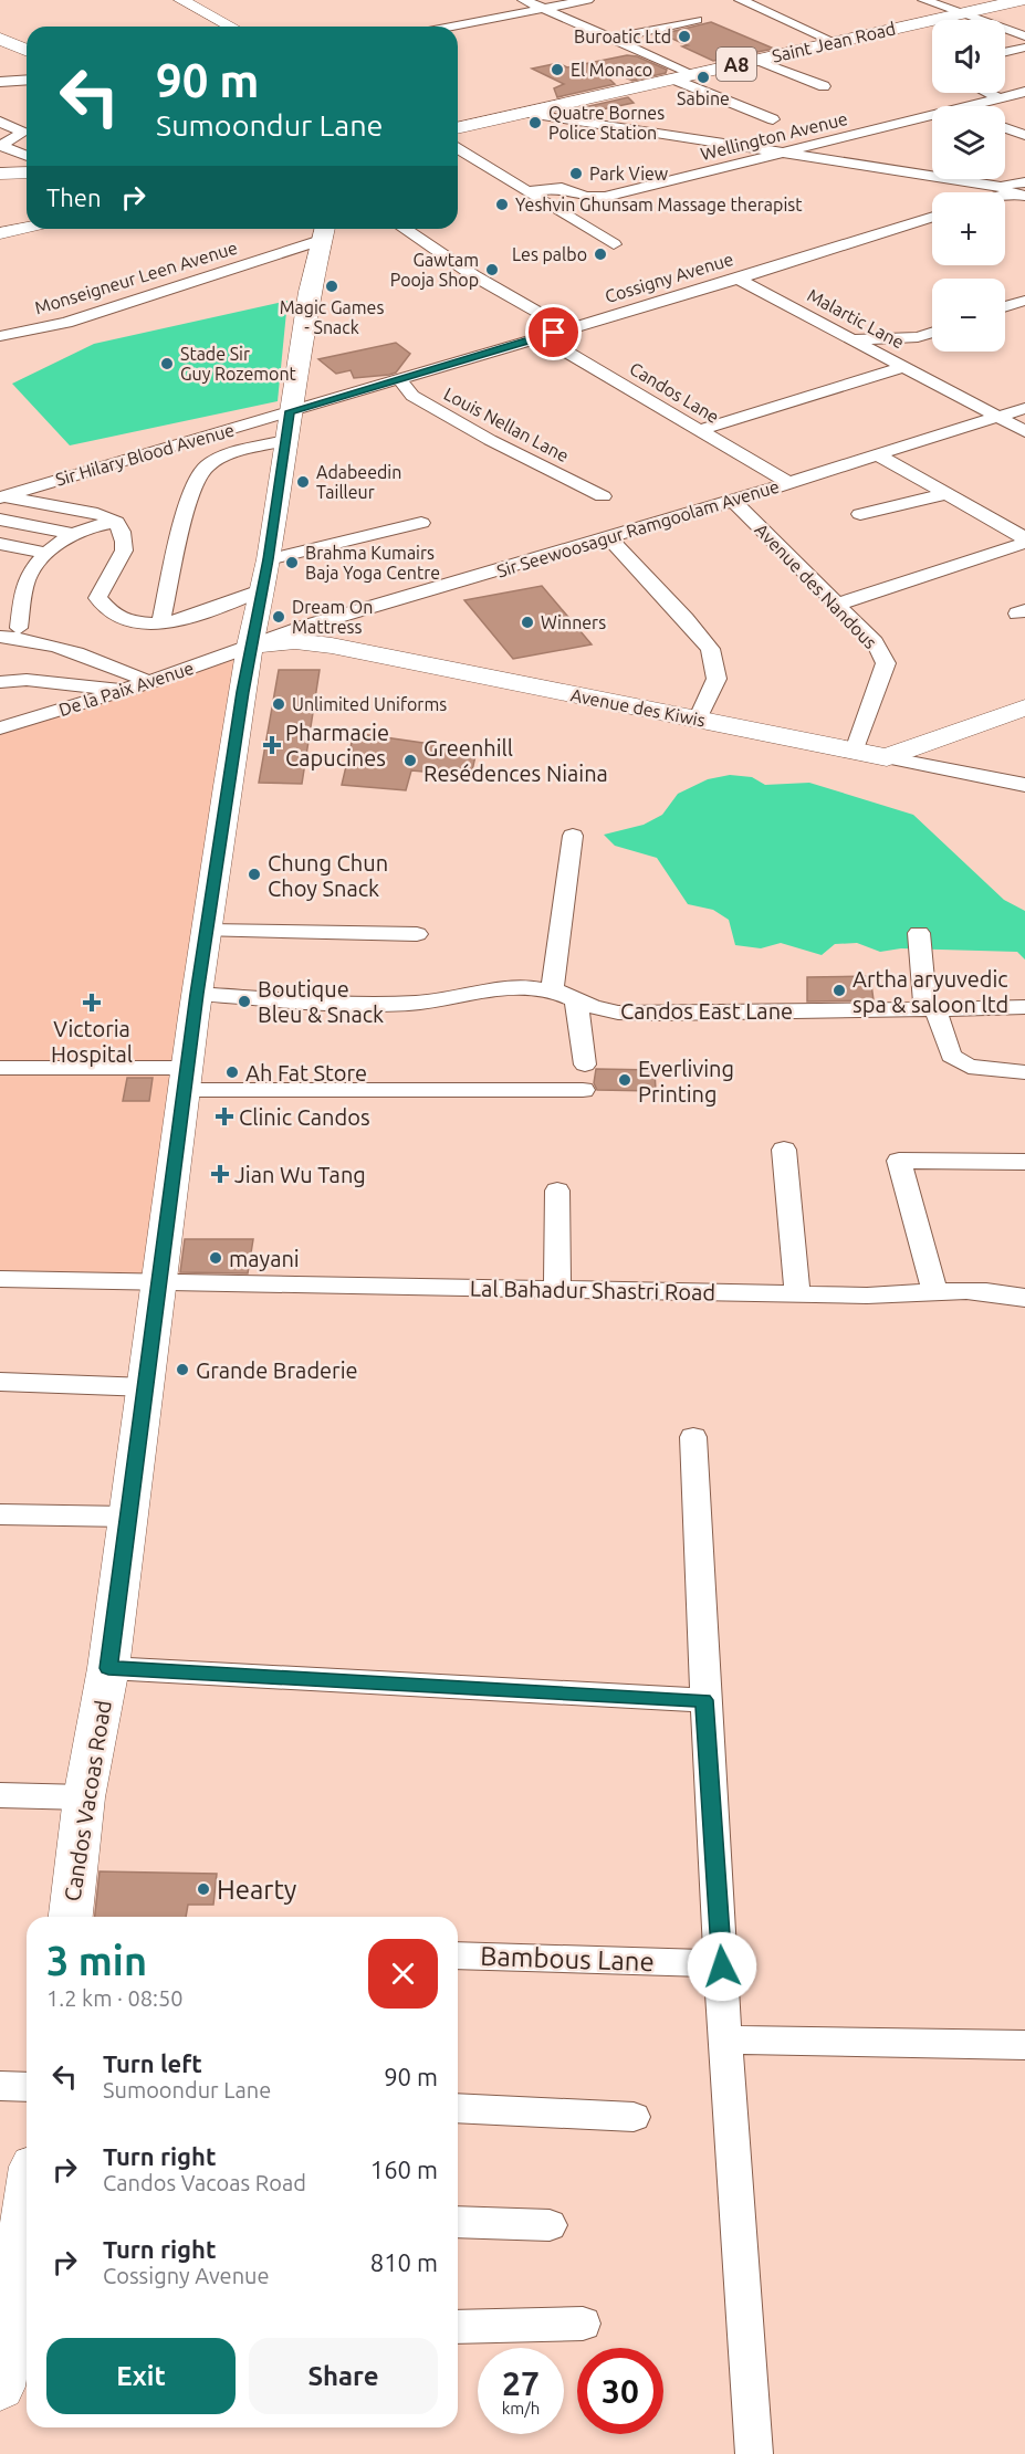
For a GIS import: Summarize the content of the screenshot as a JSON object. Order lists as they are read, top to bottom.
{
  "streets": {
    "main road": [
      "Saint Jean Road",
      "A8",
      "Avenue des Kiwis",
      "Candos Vacoas Road"
    ],
    "street": [
      "Wellington Avenue",
      "Monseigneur Leen Avenue",
      "Cossigny Avenue",
      "Malartic Lane",
      "Candos Lane",
      "Louis Nellan Lane",
      "Sir Hilary Blood Avenue",
      "Sir Seewoosagur Ramgoolam Avenue",
      "Avenue des Nandous",
      "De la Paix Avenue",
      "Candos East Lane",
      "Lal Bahadur Shastri Road",
      "Bambous Lane"
    ]
  },
  "crossings": [
    ["Cossigny Avenue", "Malartic Lane"],
    ["Cossigny Avenue", "Candos Lane"],
    ["Cossigny Avenue", "Louis Nellan Lane"],
    ["Cossigny Avenue", "Sir Hilary Blood Avenue"],
    ["Cossigny Avenue", "Candos Vacoas Road"],
    ["Malartic Lane", "Sir Seewoosagur Ramgoolam Avenue"],
    ["Candos Lane", "Sir Seewoosagur Ramgoolam Avenue"],
    ["Sir Hilary Blood Avenue", "Candos Vacoas Road"],
    ["Sir Seewoosagur Ramgoolam Avenue", "Avenue des Nandous"],
    ["Sir Seewoosagur Ramgoolam Avenue", "De la Paix Avenue"],
    ["Sir Seewoosagur Ramgoolam Avenue", "Avenue des Kiwis"],
    ["Sir Seewoosagur Ramgoolam Avenue", "Candos Vacoas Road"],
    ["Avenue des Nandous", "Avenue des Kiwis"],
    ["De la Paix Avenue", "Avenue des Kiwis"],
    ["De la Paix Avenue", "Candos Vacoas Road"],
    ["Avenue des Kiwis", "Candos Vacoas Road"],
    ["Candos East Lane", "Candos Vacoas Road"],
    ["Lal Bahadur Shastri Road", "Candos Vacoas Road"]
  ],
  "places": {
    "other": [
      "Buroatic Ltd",
      "El Monaco",
      "Sabine",
      "Quatre Bornes Police Station",
      "Park View",
      "Yeshvin Ghunsam Massage therapist",
      "Les palbo",
      "Gawtam Pooja Shop",
      "Magic Games - Snack",
      "Stade Sir Guy Rozemont",
      "Adabeedin Tailleur",
      "Brahma Kumairs Baja Yoga Centre",
      "Dream On Mattress",
      "Winners",
      "Unlimited Uniforms",
      "Greenhill Resédences Niaina",
      "Chung Chun Choy Snack",
      "Artha aryuvedic spa & saloon ltd",
      "Boutique Bleu & Snack",
      "Ah Fat Store",
      "Everliving Printing",
      "mayani",
      "Grande Braderie",
      "Hearty"
    ],
    "health": [
      "Pharmacie Capucines",
      "Victoria Hospital",
      "Clinic Candos",
      "Jian Wu Tang"
    ]
  },
  "page": {
    "map_buttons": ["+", "−"],
    "turn": ["90 m", "Sumoondur Lane"],
    "then": "Then",
    "heading": ["3 min", "1.2 km · 08:50"],
    "list": [
      {
        "name": "Turn left",
        "note": "Sumoondur Lane",
        "value": "90 m"
      },
      {
        "name": "Turn right",
        "note": "Candos Vacoas Road",
        "value": "160 m"
      },
      {
        "name": "Turn right",
        "note": "Cossigny Avenue",
        "value": "810 m"
      }
    ],
    "buttons": ["Exit", "Share"],
    "speed": "27 km/h",
    "limit": "30"
  }
}
